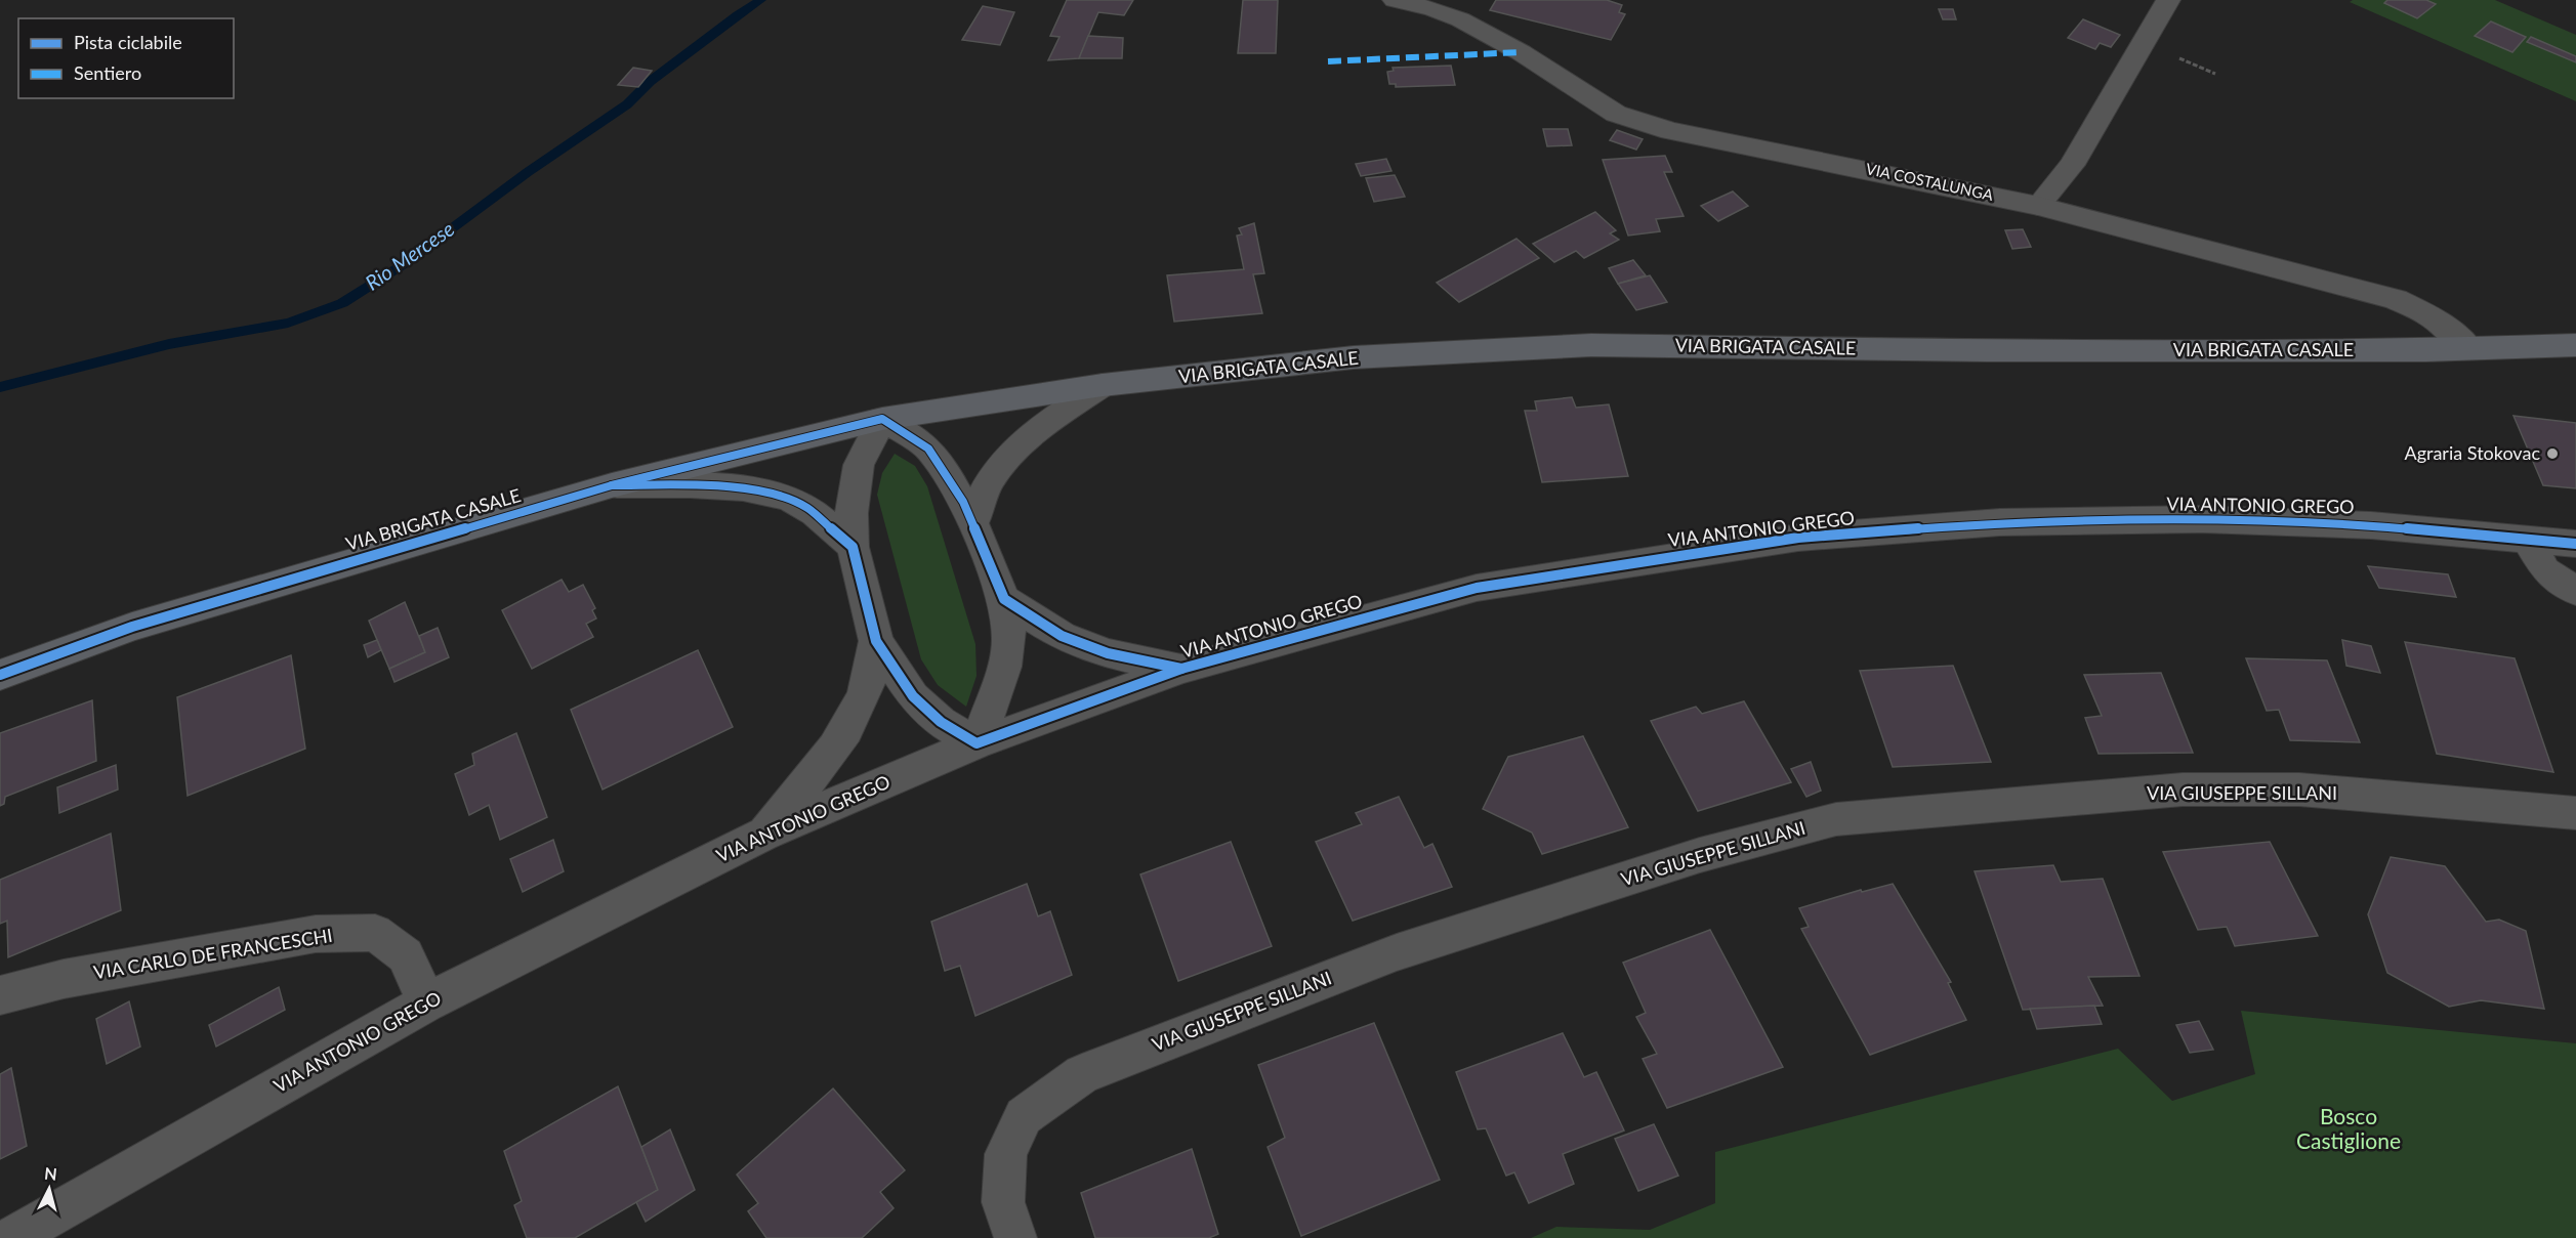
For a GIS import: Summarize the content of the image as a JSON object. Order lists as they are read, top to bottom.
{
  "streets": {
    "main road": ["VIA BRIGATA CASALE"],
    "street": [
      "VIA COSTALUNGA",
      "VIA ANTONIO GREGO",
      "VIA GIUSEPPE SILLANI",
      "VIA CARLO DE FRANCESCHI"
    ]
  },
  "crossings": [
    ["VIA COSTALUNGA", "VIA BRIGATA CASALE"],
    ["VIA ANTONIO GREGO", "VIA CARLO DE FRANCESCHI"]
  ],
  "water": ["Rio Mercese"],
  "parks": ["Bosco Castiglione"],
  "places": ["Agraria Stokovac"],
  "legend": ["Pista ciclabile", "Sentiero"],
  "north": "top"
}
